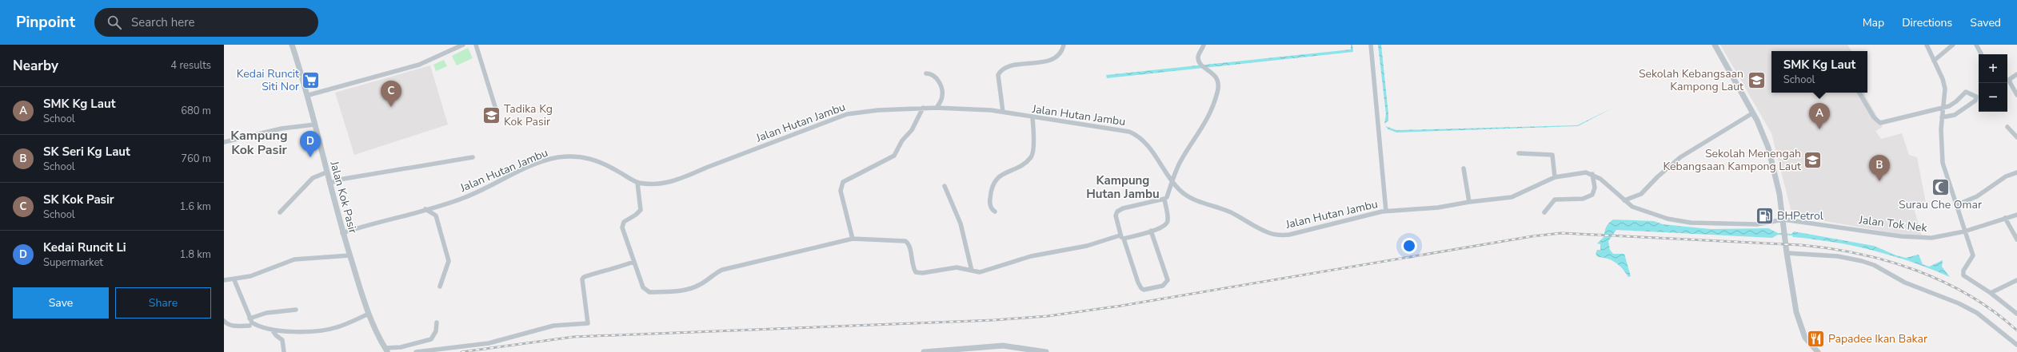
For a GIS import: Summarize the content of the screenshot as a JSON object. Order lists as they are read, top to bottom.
{
  "streets": {
    "street": ["Jalan Hutan Jambu", "Jalan Kok Pasir", "Jalan Tok Nek"]
  },
  "crossings": [
    ["Jalan Hutan Jambu", "Jalan Kok Pasir"]
  ],
  "districts": ["Kampung Kok Pasir", "Kampung Hutan Jambu"],
  "places": {
    "supermarket": ["Kedai Runcit Siti Nor"],
    "school or university": ["Sekolah Kebangsaan Kampong Laut", "Tadika Kg Kok Pasir", "Sekolah Menengah Kebangsaan Kampong Laut"],
    "mosque": ["Surau Che Omar"],
    "fuel station": ["BHPetrol"],
    "restaurant": ["Papadee Ikan Bakar"]
  },
  "page": {
    "header": "Pinpoint",
    "search": "Search here",
    "nav": ["Map", "Directions", "Saved"],
    "heading": ["Nearby", "4 results"],
    "popup": ["SMK Kg Laut", "School"],
    "map_buttons": ["+", "−"],
    "pins": [
      "C",
      "A",
      "D",
      "B"
    ],
    "list": [
      {
        "mark": "A",
        "name": "SMK Kg Laut",
        "note": "School",
        "value": "680 m"
      },
      {
        "mark": "B",
        "name": "SK Seri Kg Laut",
        "note": "School",
        "value": "760 m"
      },
      {
        "mark": "C",
        "name": "SK Kok Pasir",
        "note": "School",
        "value": "1.6 km"
      },
      {
        "mark": "D",
        "name": "Kedai Runcit Li",
        "note": "Supermarket",
        "value": "1.8 km"
      }
    ],
    "buttons": ["Save", "Share"]
  }
}
